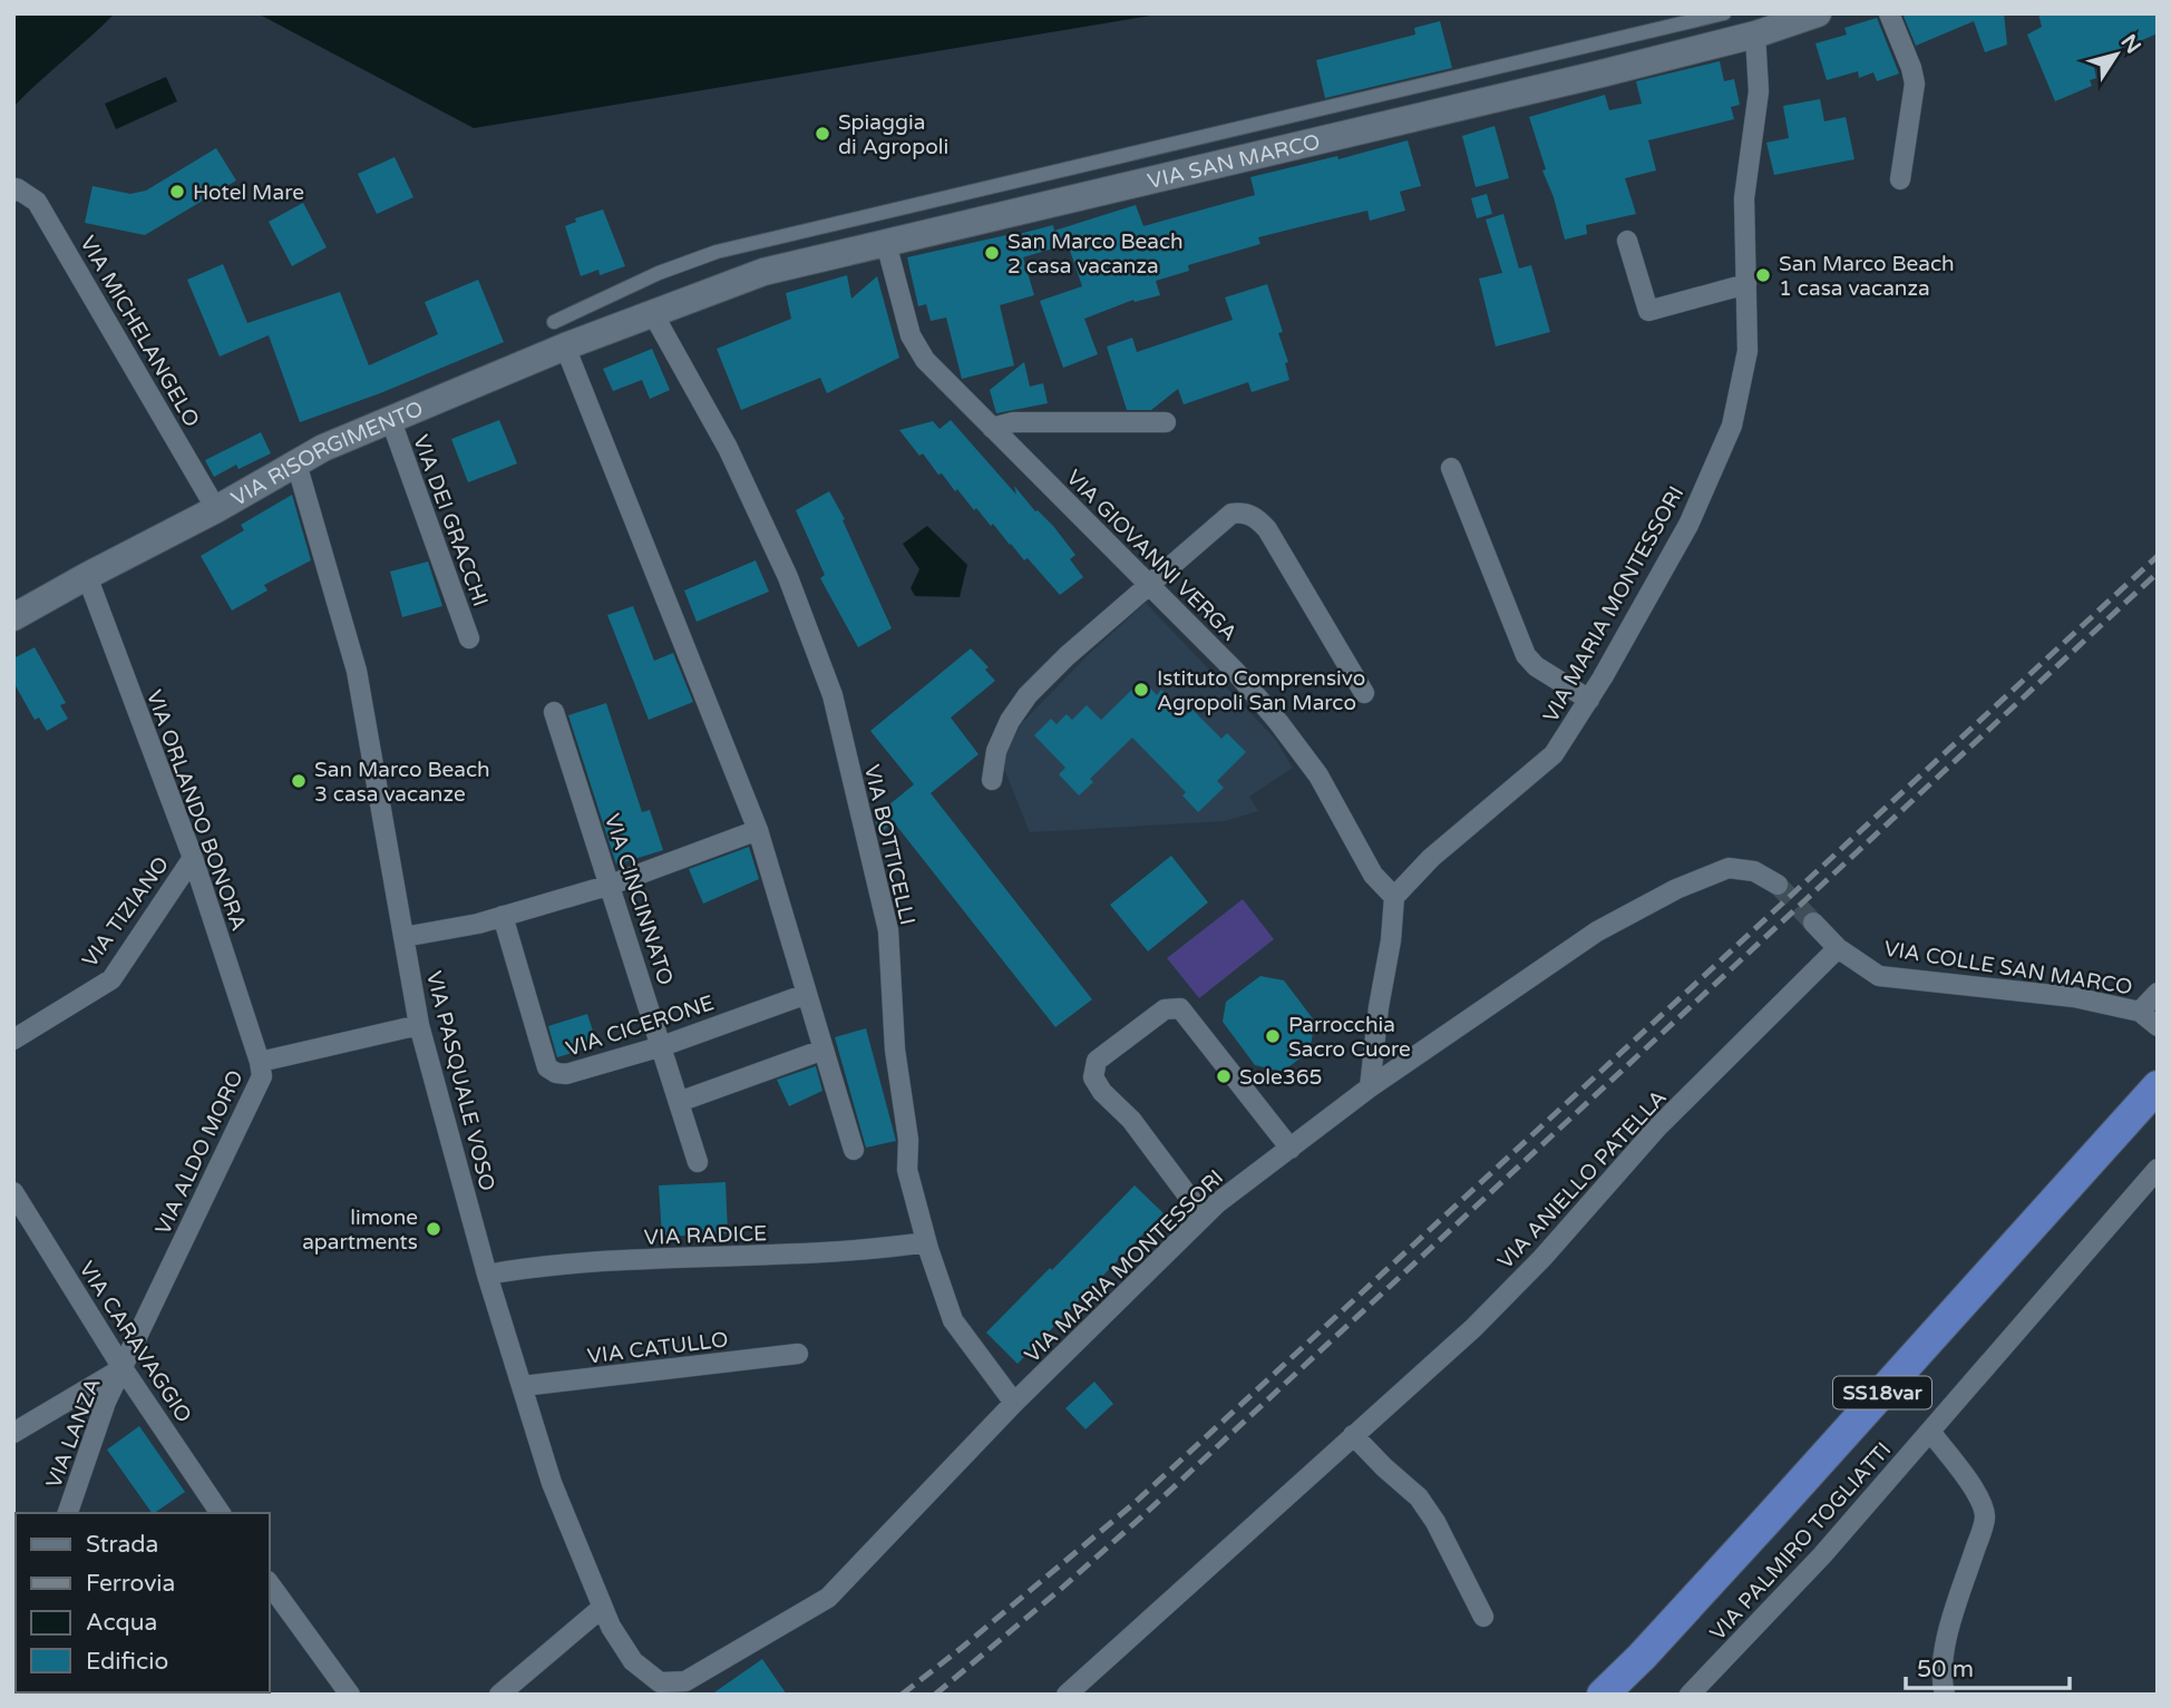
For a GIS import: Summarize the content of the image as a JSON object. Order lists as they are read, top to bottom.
{
  "streets": {
    "highway": ["SS18var"],
    "main road": ["VIA SAN MARCO", "VIA RISORGIMENTO"],
    "street": [
      "VIA MICHELANGELO",
      "VIA DEI GRACCHI",
      "VIA GIOVANNI VERGA",
      "VIA MARIA MONTESSORI",
      "VIA ORLANDO BONORA",
      "VIA BOTTICELLI",
      "VIA CINCINNATO",
      "VIA TIZIANO",
      "VIA COLLE SAN MARCO",
      "VIA CICERONE",
      "VIA PASQUALE VOSO",
      "VIA ALDO MORO",
      "VIA ANIELLO PATELLA",
      "VIA RADICE",
      "VIA CARAVAGGIO",
      "VIA CATULLO",
      "VIA LANZA",
      "VIA PALMIRO TOGLIATTI"
    ]
  },
  "crossings": [
    ["VIA SAN MARCO", "VIA RISORGIMENTO"],
    ["VIA SAN MARCO", "VIA GIOVANNI VERGA"],
    ["VIA SAN MARCO", "VIA MARIA MONTESSORI"],
    ["VIA SAN MARCO", "VIA BOTTICELLI"],
    ["VIA MICHELANGELO", "VIA RISORGIMENTO"],
    ["VIA RISORGIMENTO", "VIA DEI GRACCHI"],
    ["VIA RISORGIMENTO", "VIA ORLANDO BONORA"],
    ["VIA RISORGIMENTO", "VIA BOTTICELLI"],
    ["VIA RISORGIMENTO", "VIA PASQUALE VOSO"],
    ["VIA GIOVANNI VERGA", "VIA MARIA MONTESSORI"],
    ["VIA MARIA MONTESSORI", "VIA BOTTICELLI"],
    ["VIA MARIA MONTESSORI", "VIA PASQUALE VOSO"],
    ["VIA ORLANDO BONORA", "VIA TIZIANO"],
    ["VIA ORLANDO BONORA", "VIA ALDO MORO"],
    ["VIA BOTTICELLI", "VIA RADICE"],
    ["VIA CINCINNATO", "VIA CICERONE"],
    ["VIA COLLE SAN MARCO", "VIA ANIELLO PATELLA"],
    ["VIA PASQUALE VOSO", "VIA ALDO MORO"],
    ["VIA PASQUALE VOSO", "VIA RADICE"],
    ["VIA PASQUALE VOSO", "VIA CATULLO"],
    ["VIA ALDO MORO", "VIA CARAVAGGIO"],
    ["VIA ALDO MORO", "VIA LANZA"],
    ["VIA CARAVAGGIO", "VIA LANZA"]
  ],
  "places": [
    "Spiaggia di Agropoli",
    "Hotel Mare",
    "San Marco Beach 2 casa vacanza",
    "San Marco Beach 1 casa vacanza",
    "Istituto Comprensivo Agropoli San Marco",
    "San Marco Beach 3 casa vacanze",
    "Parrocchia Sacro Cuore",
    "Sole365",
    "limone apartments"
  ],
  "legend": [
    "Strada",
    "Ferrovia",
    "Acqua",
    "Edificio"
  ],
  "scale_bar": "50 m",
  "north": "top right"
}
